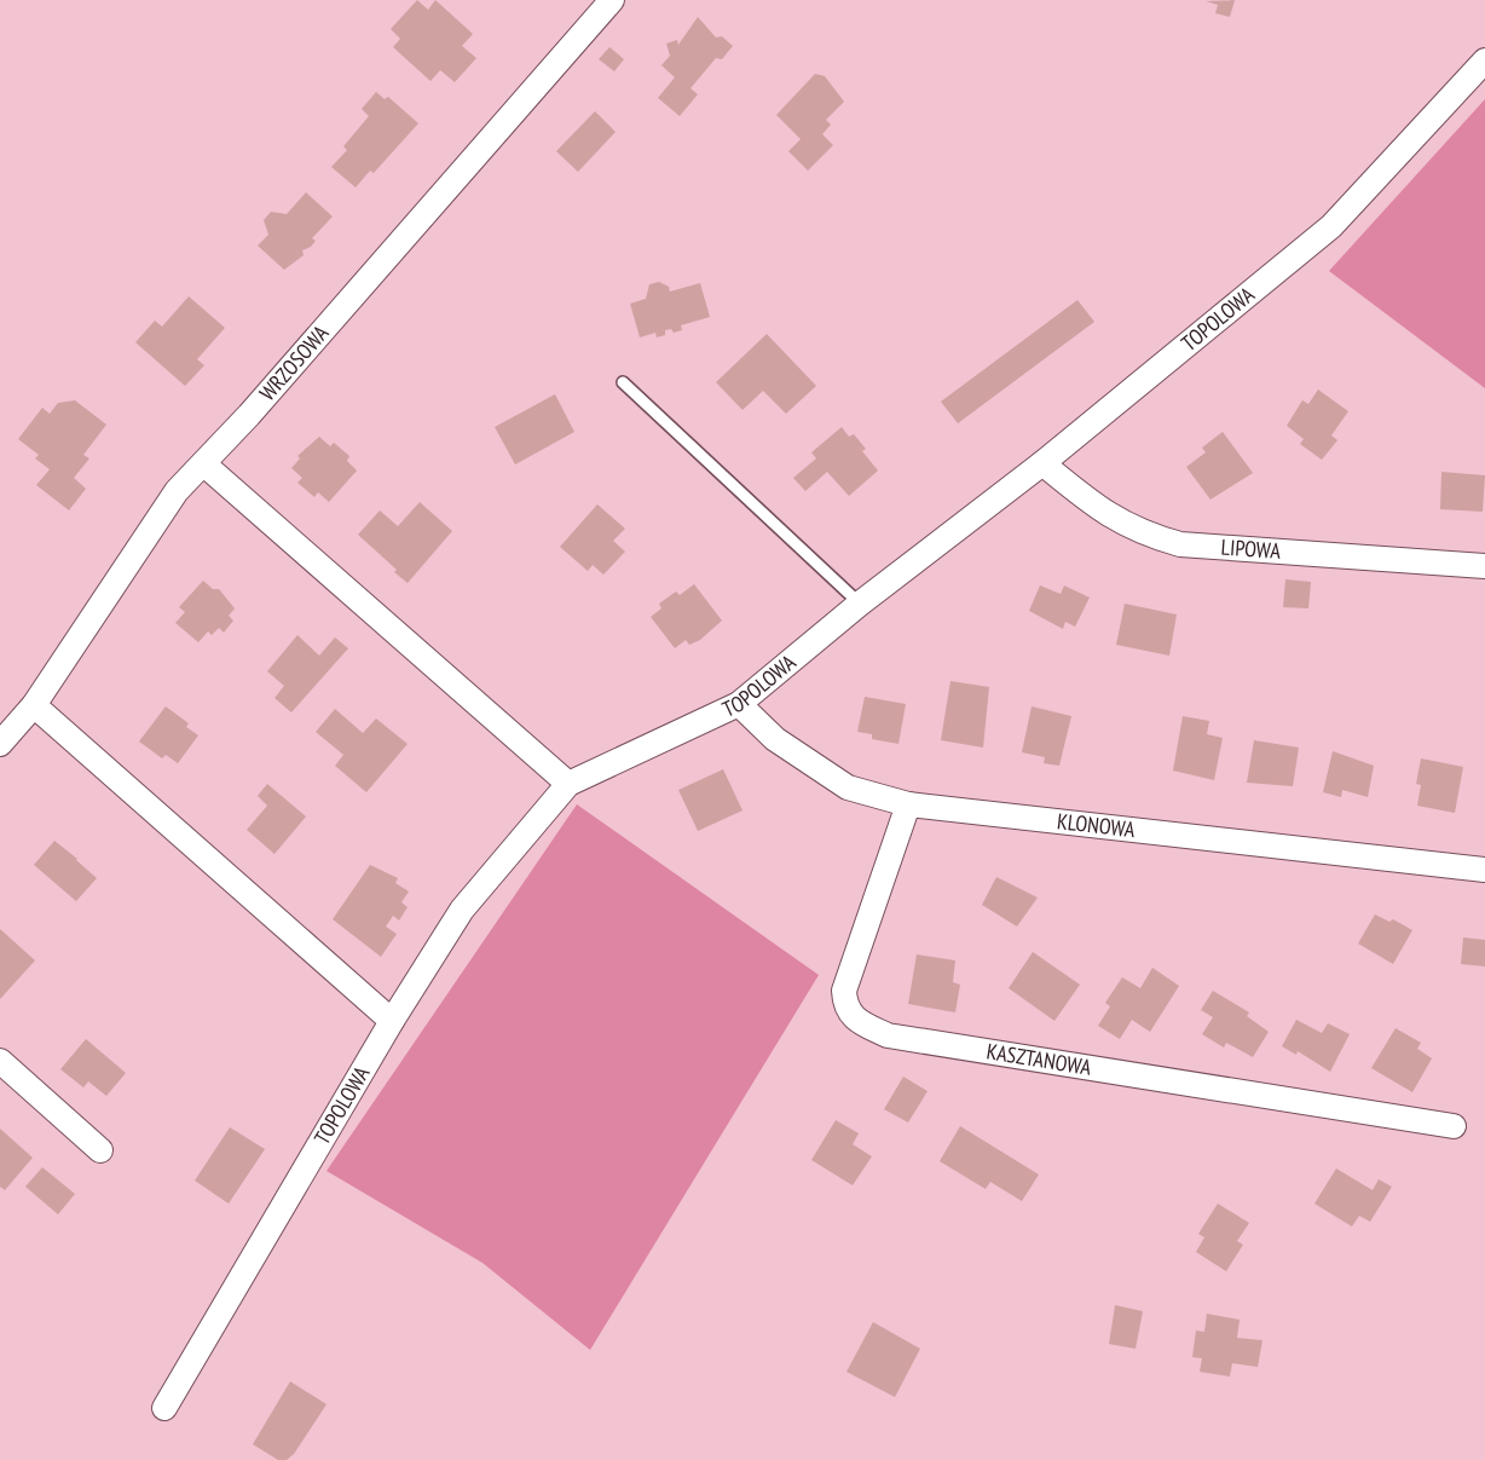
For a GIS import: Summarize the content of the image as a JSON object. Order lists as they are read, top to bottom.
{
  "streets": {
    "street": [
      "TOPOLOWA",
      "WRZOSOWA",
      "LIPOWA",
      "KLONOWA",
      "KASZTANOWA"
    ]
  },
  "crossings": [
    ["TOPOLOWA", "LIPOWA"],
    ["TOPOLOWA", "KLONOWA"],
    ["KLONOWA", "KASZTANOWA"]
  ]
}
